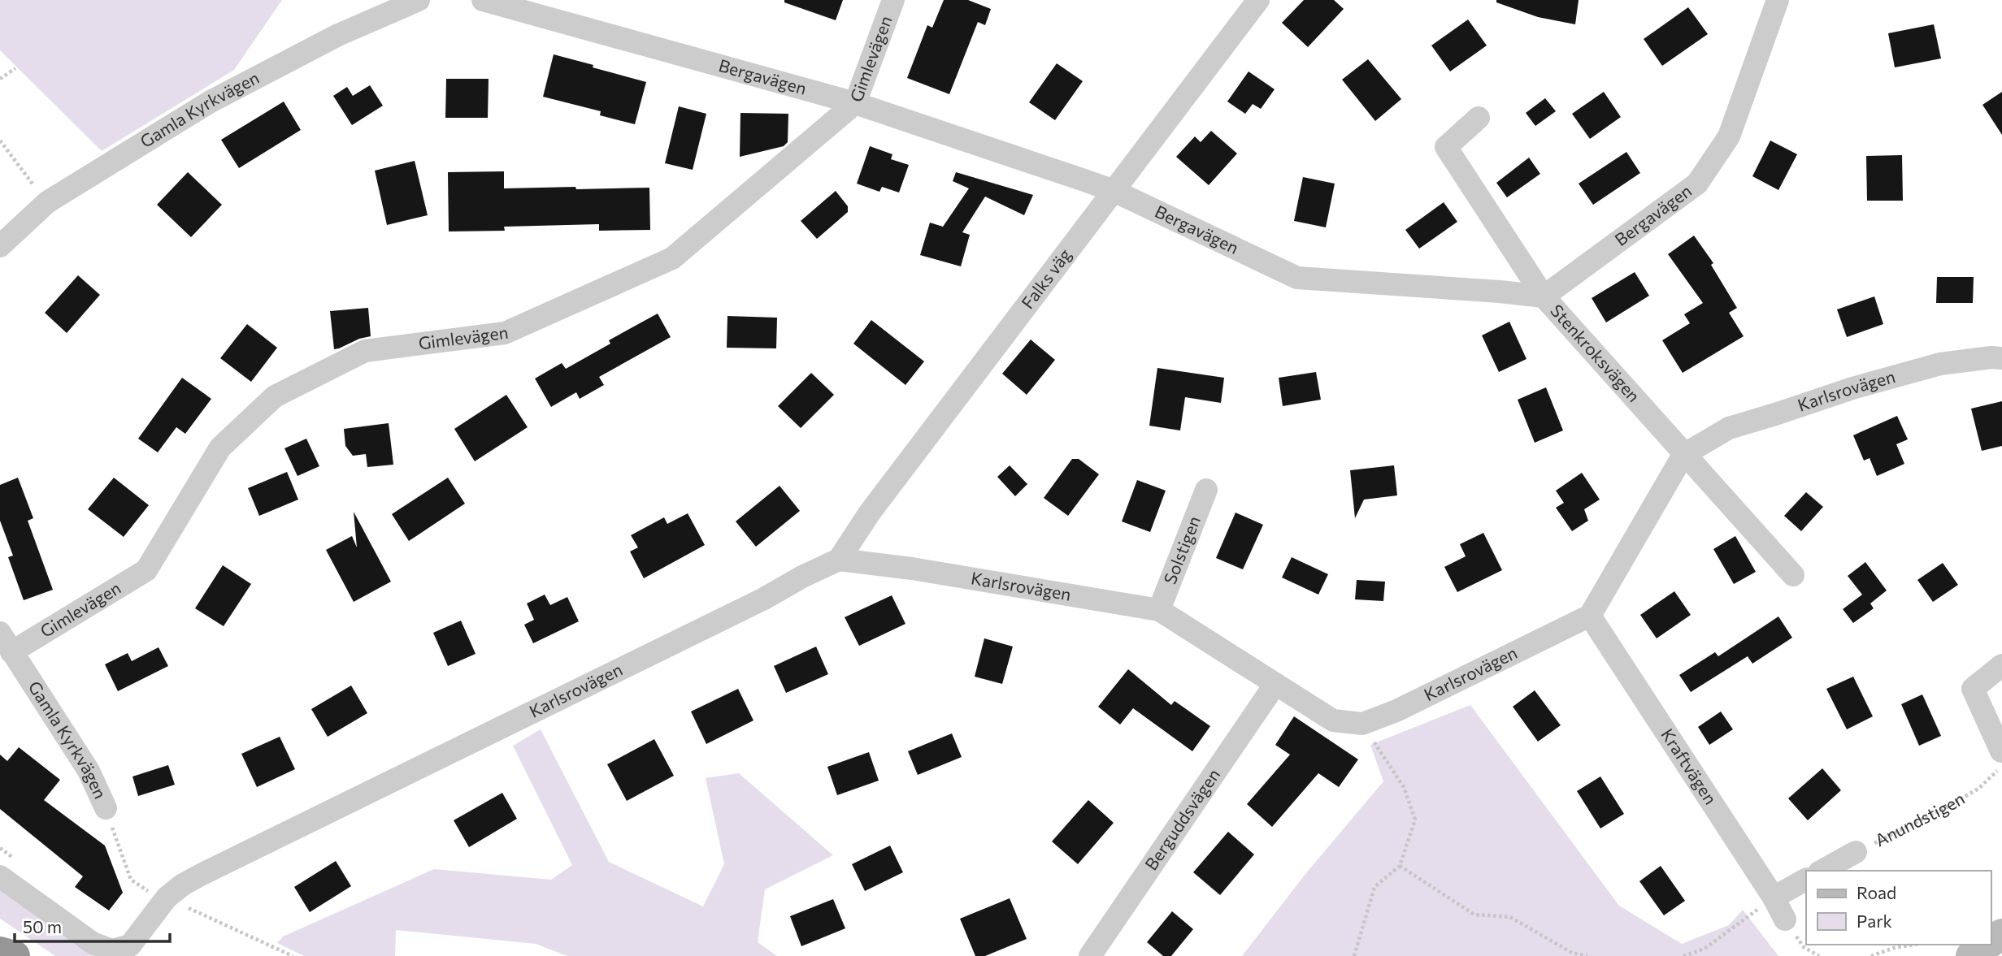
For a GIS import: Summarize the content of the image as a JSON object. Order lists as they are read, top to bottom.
{
  "streets": {
    "street": [
      "Gimlevägen",
      "Bergavägen",
      "Gamla Kyrkvägen",
      "Falks väg",
      "Stenkroksvägen",
      "Karlsrovägen",
      "Solstigen",
      "Kraftvägen",
      "Anundstigen",
      "Berguddsvägen"
    ]
  },
  "crossings": [
    ["Gimlevägen", "Bergavägen"],
    ["Gimlevägen", "Gamla Kyrkvägen"],
    ["Bergavägen", "Falks väg"],
    ["Bergavägen", "Stenkroksvägen"],
    ["Gamla Kyrkvägen", "Karlsrovägen"],
    ["Falks väg", "Karlsrovägen"],
    ["Stenkroksvägen", "Karlsrovägen"],
    ["Karlsrovägen", "Solstigen"],
    ["Karlsrovägen", "Kraftvägen"],
    ["Karlsrovägen", "Berguddsvägen"]
  ],
  "legend": ["Road", "Park"],
  "scale_bar": "50 m"
}
